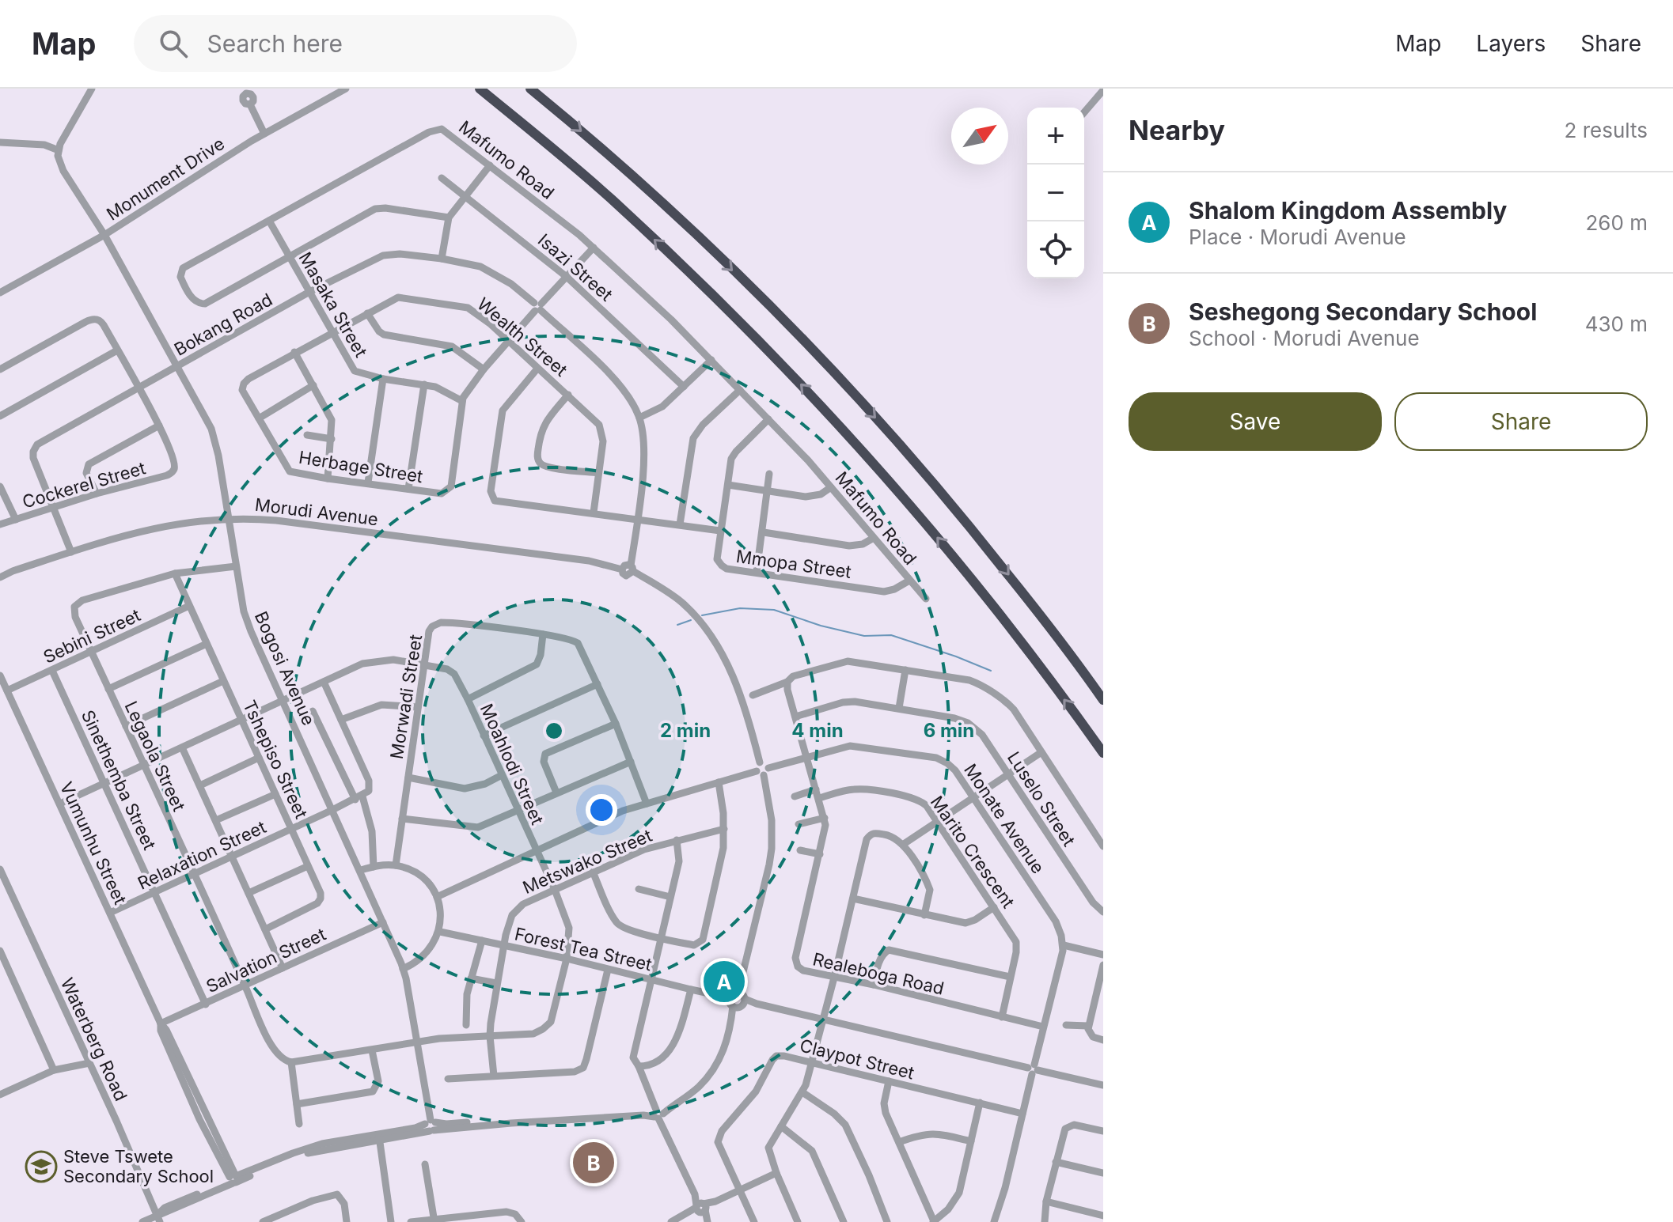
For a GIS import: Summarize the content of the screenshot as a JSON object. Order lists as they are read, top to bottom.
{
  "streets": {
    "street": [
      "Mafumo Road",
      "Monument Drive",
      "Isazi Street",
      "Masaka Street",
      "Bokang Road",
      "Wealth Street",
      "Herbage Street",
      "Cockerel Street",
      "Morudi Avenue",
      "Mmopa Street",
      "Sebini Street",
      "Bogosi Avenue",
      "Morwadi Street",
      "Legaola Street",
      "Tshepiso Street",
      "Moahlodi Street",
      "Sinethemba Street",
      "Luselo Street",
      "Monate Avenue",
      "Vumunhu Street",
      "Marito Crescent",
      "Relaxation Street",
      "Metswako Street",
      "Forest Tea Street",
      "Salvation Street",
      "Realeboga Road",
      "Waterberg Road",
      "Claypot Street"
    ]
  },
  "crossings": [
    ["Mafumo Road", "Masaka Street"],
    ["Mafumo Road", "Mmopa Street"],
    ["Monument Drive", "Bogosi Avenue"],
    ["Masaka Street", "Bokang Road"],
    ["Masaka Street", "Wealth Street"],
    ["Masaka Street", "Herbage Street"],
    ["Bokang Road", "Cockerel Street"],
    ["Bokang Road", "Morudi Avenue"],
    ["Bokang Road", "Bogosi Avenue"],
    ["Wealth Street", "Herbage Street"],
    ["Morudi Avenue", "Bogosi Avenue"],
    ["Morudi Avenue", "Monate Avenue"],
    ["Sebini Street", "Legaola Street"],
    ["Sebini Street", "Tshepiso Street"],
    ["Sebini Street", "Sinethemba Street"],
    ["Sebini Street", "Vumunhu Street"],
    ["Bogosi Avenue", "Legaola Street"],
    ["Bogosi Avenue", "Moahlodi Street"],
    ["Bogosi Avenue", "Relaxation Street"],
    ["Bogosi Avenue", "Salvation Street"],
    ["Morwadi Street", "Moahlodi Street"],
    ["Legaola Street", "Tshepiso Street"],
    ["Legaola Street", "Moahlodi Street"],
    ["Legaola Street", "Relaxation Street"],
    ["Legaola Street", "Salvation Street"],
    ["Tshepiso Street", "Moahlodi Street"],
    ["Tshepiso Street", "Relaxation Street"],
    ["Moahlodi Street", "Sinethemba Street"],
    ["Moahlodi Street", "Vumunhu Street"],
    ["Moahlodi Street", "Metswako Street"],
    ["Moahlodi Street", "Forest Tea Street"],
    ["Sinethemba Street", "Relaxation Street"],
    ["Sinethemba Street", "Salvation Street"],
    ["Luselo Street", "Realeboga Road"],
    ["Monate Avenue", "Realeboga Road"],
    ["Vumunhu Street", "Relaxation Street"],
    ["Vumunhu Street", "Salvation Street"],
    ["Marito Crescent", "Realeboga Road"],
    ["Metswako Street", "Forest Tea Street"]
  ],
  "places": {
    "school or university": ["Steve Tswete Secondary School"]
  },
  "north": "top right",
  "page": {
    "header": "Map",
    "search": "Search here",
    "nav": ["Map", "Layers", "Share"],
    "heading": ["Nearby", "2 results"],
    "map_buttons": ["+", "−"],
    "list": [
      {
        "mark": "A",
        "name": "Shalom Kingdom Assembly",
        "note": "Place · Morudi Avenue",
        "value": "260 m"
      },
      {
        "mark": "B",
        "name": "Seshegong Secondary School",
        "note": "School · Morudi Avenue",
        "value": "430 m"
      }
    ],
    "buttons": ["Save", "Share"],
    "pins": ["A", "B"]
  },
  "rings": ["2 min", "4 min", "6 min"]
}
